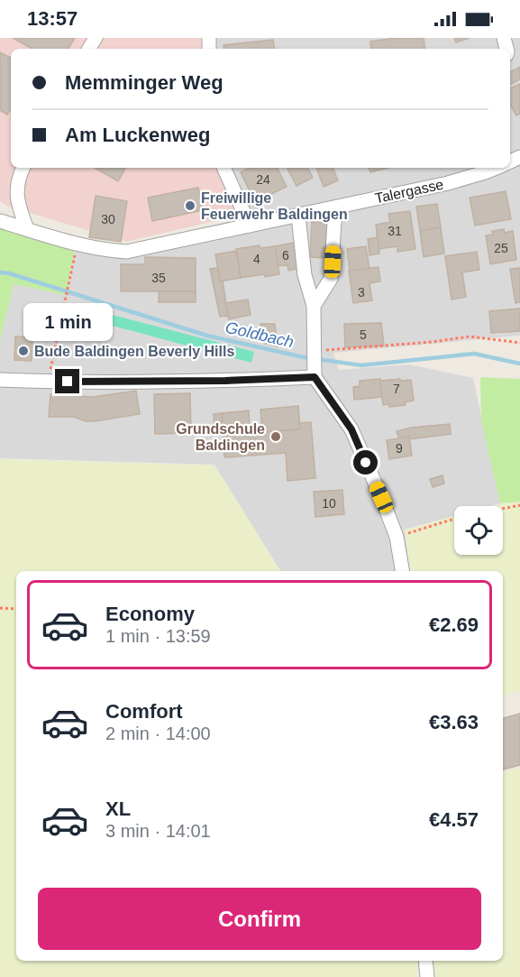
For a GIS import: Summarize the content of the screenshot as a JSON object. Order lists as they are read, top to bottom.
{
  "streets": {
    "street": ["Talergasse"]
  },
  "water": ["Goldbach"],
  "places": ["Freiwillige Feuerwehr Baldingen", "Bude Baldingen Beverly Hills", "Grundschule Baldingen"],
  "house_numbers": [
    "24",
    "30",
    "31",
    "25",
    "6",
    "4",
    "35",
    "3",
    "5",
    "7",
    "9",
    "10"
  ],
  "page": {
    "status": "13:57",
    "banner": ["Memminger Weg", "Am Luckenweg"],
    "bubble": "1 min",
    "list": [
      {
        "name": "Economy",
        "note": "1 min · 13:59",
        "value": "€2.69"
      },
      {
        "name": "Comfort",
        "note": "2 min · 14:00",
        "value": "€3.63"
      },
      {
        "name": "XL",
        "note": "3 min · 14:01",
        "value": "€4.57"
      }
    ],
    "buttons": "Confirm"
  }
}
